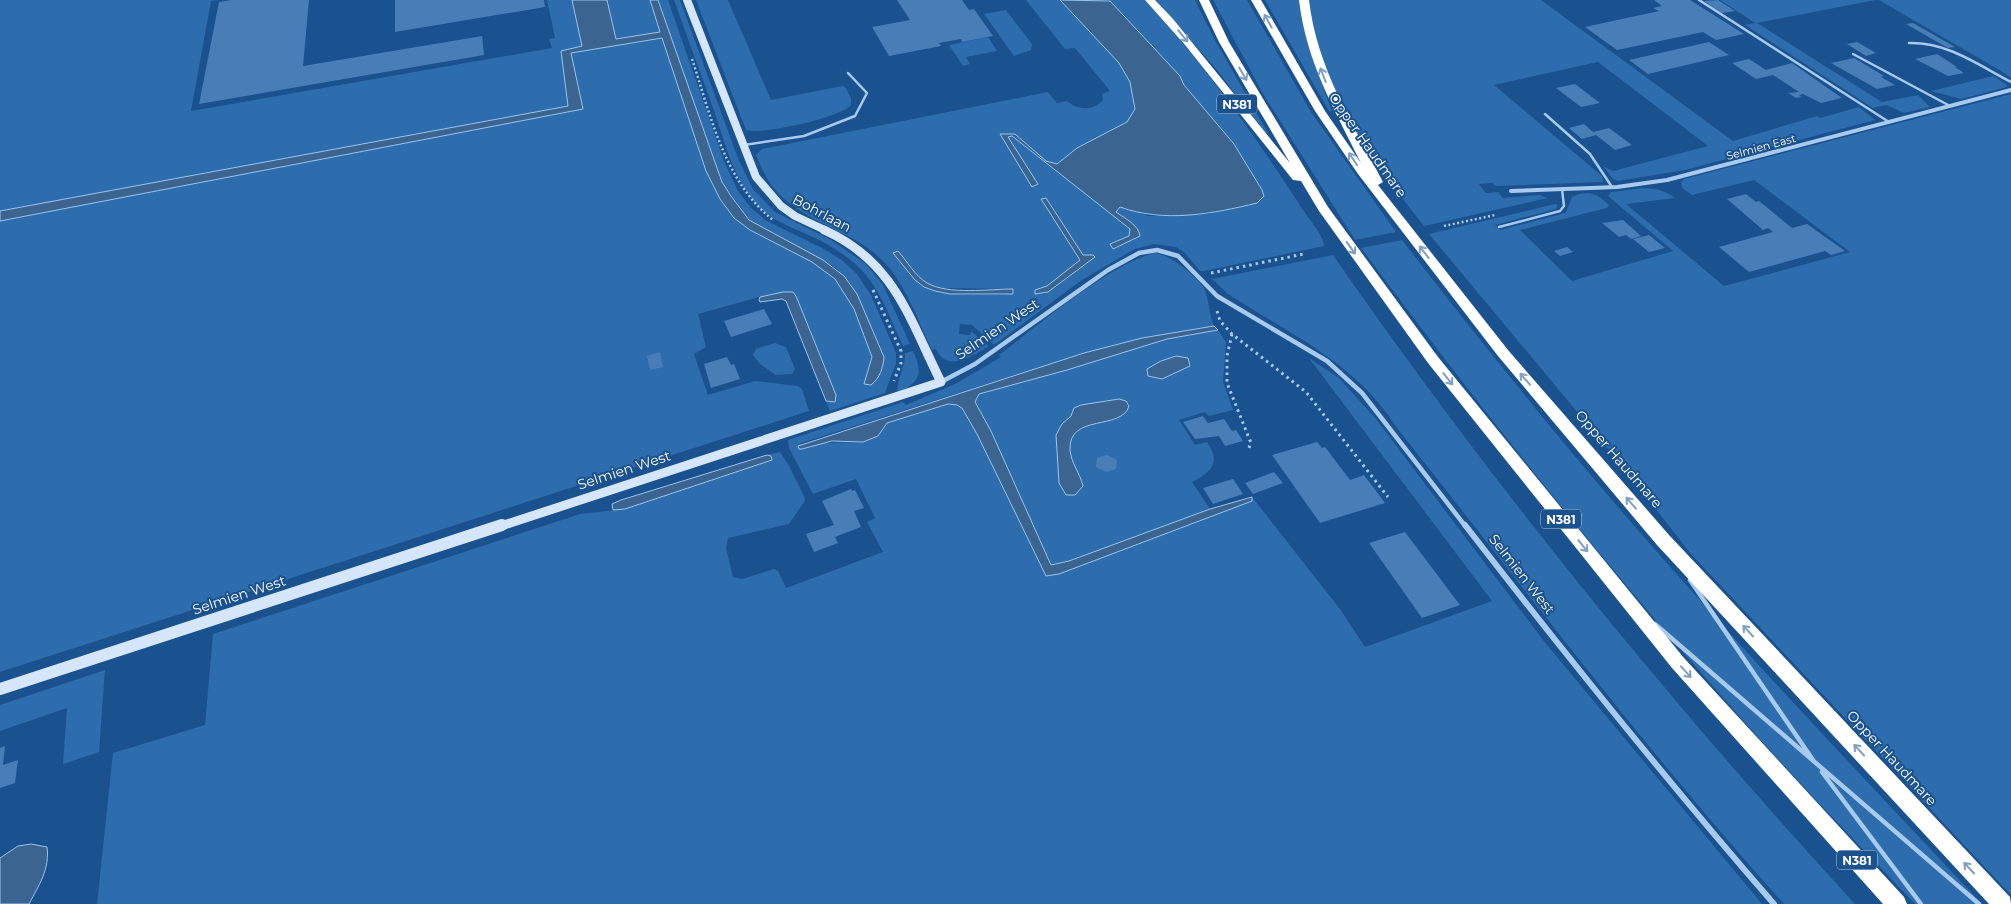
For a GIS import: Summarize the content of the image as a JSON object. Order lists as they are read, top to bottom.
{
  "streets": {
    "highway": ["N381", "Opper Haudmare"],
    "main road": ["Bohrlaan", "Selmien West"],
    "street": ["Selmien East"]
  },
  "crossings": [
    ["Bohrlaan", "Selmien West"]
  ]
}
